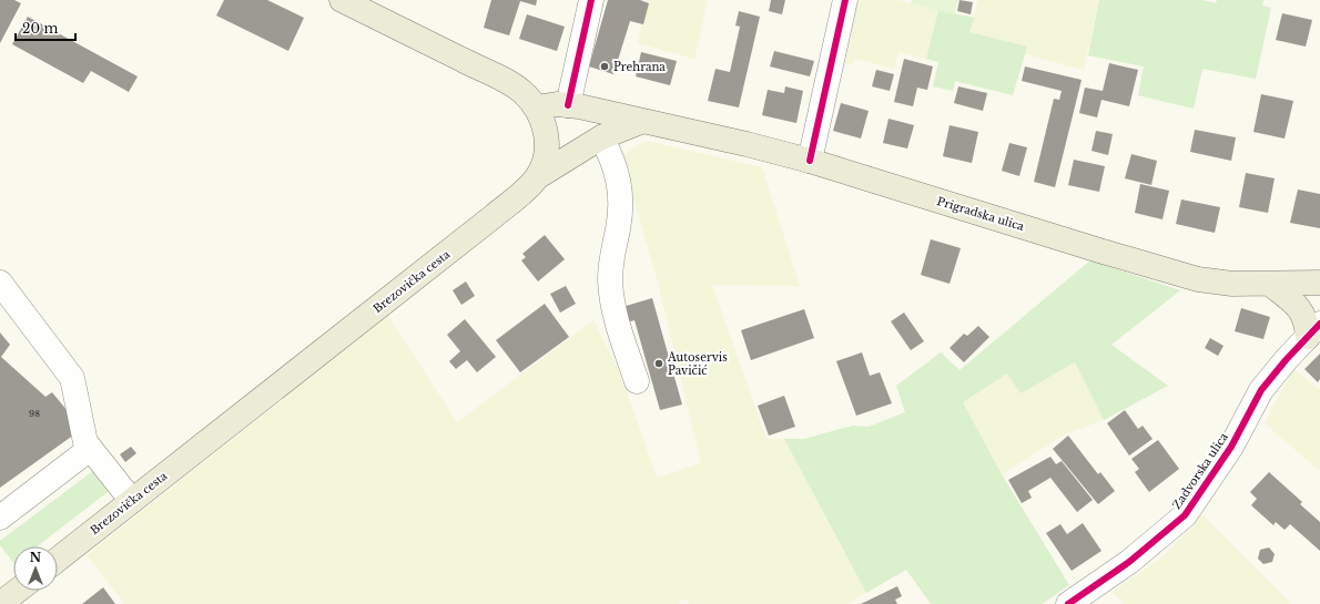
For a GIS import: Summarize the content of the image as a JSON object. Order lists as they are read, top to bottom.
{
  "streets": {
    "main road": ["Prigradska ulica", "Brezovička cesta"],
    "street": ["Zadvorska ulica"]
  },
  "crossings": [
    ["Prigradska ulica", "Brezovička cesta"]
  ],
  "places": ["Prehrana", "Autoservis Pavičić"],
  "house_numbers": ["98"],
  "scale_bar": "20 m",
  "north": "top"
}
